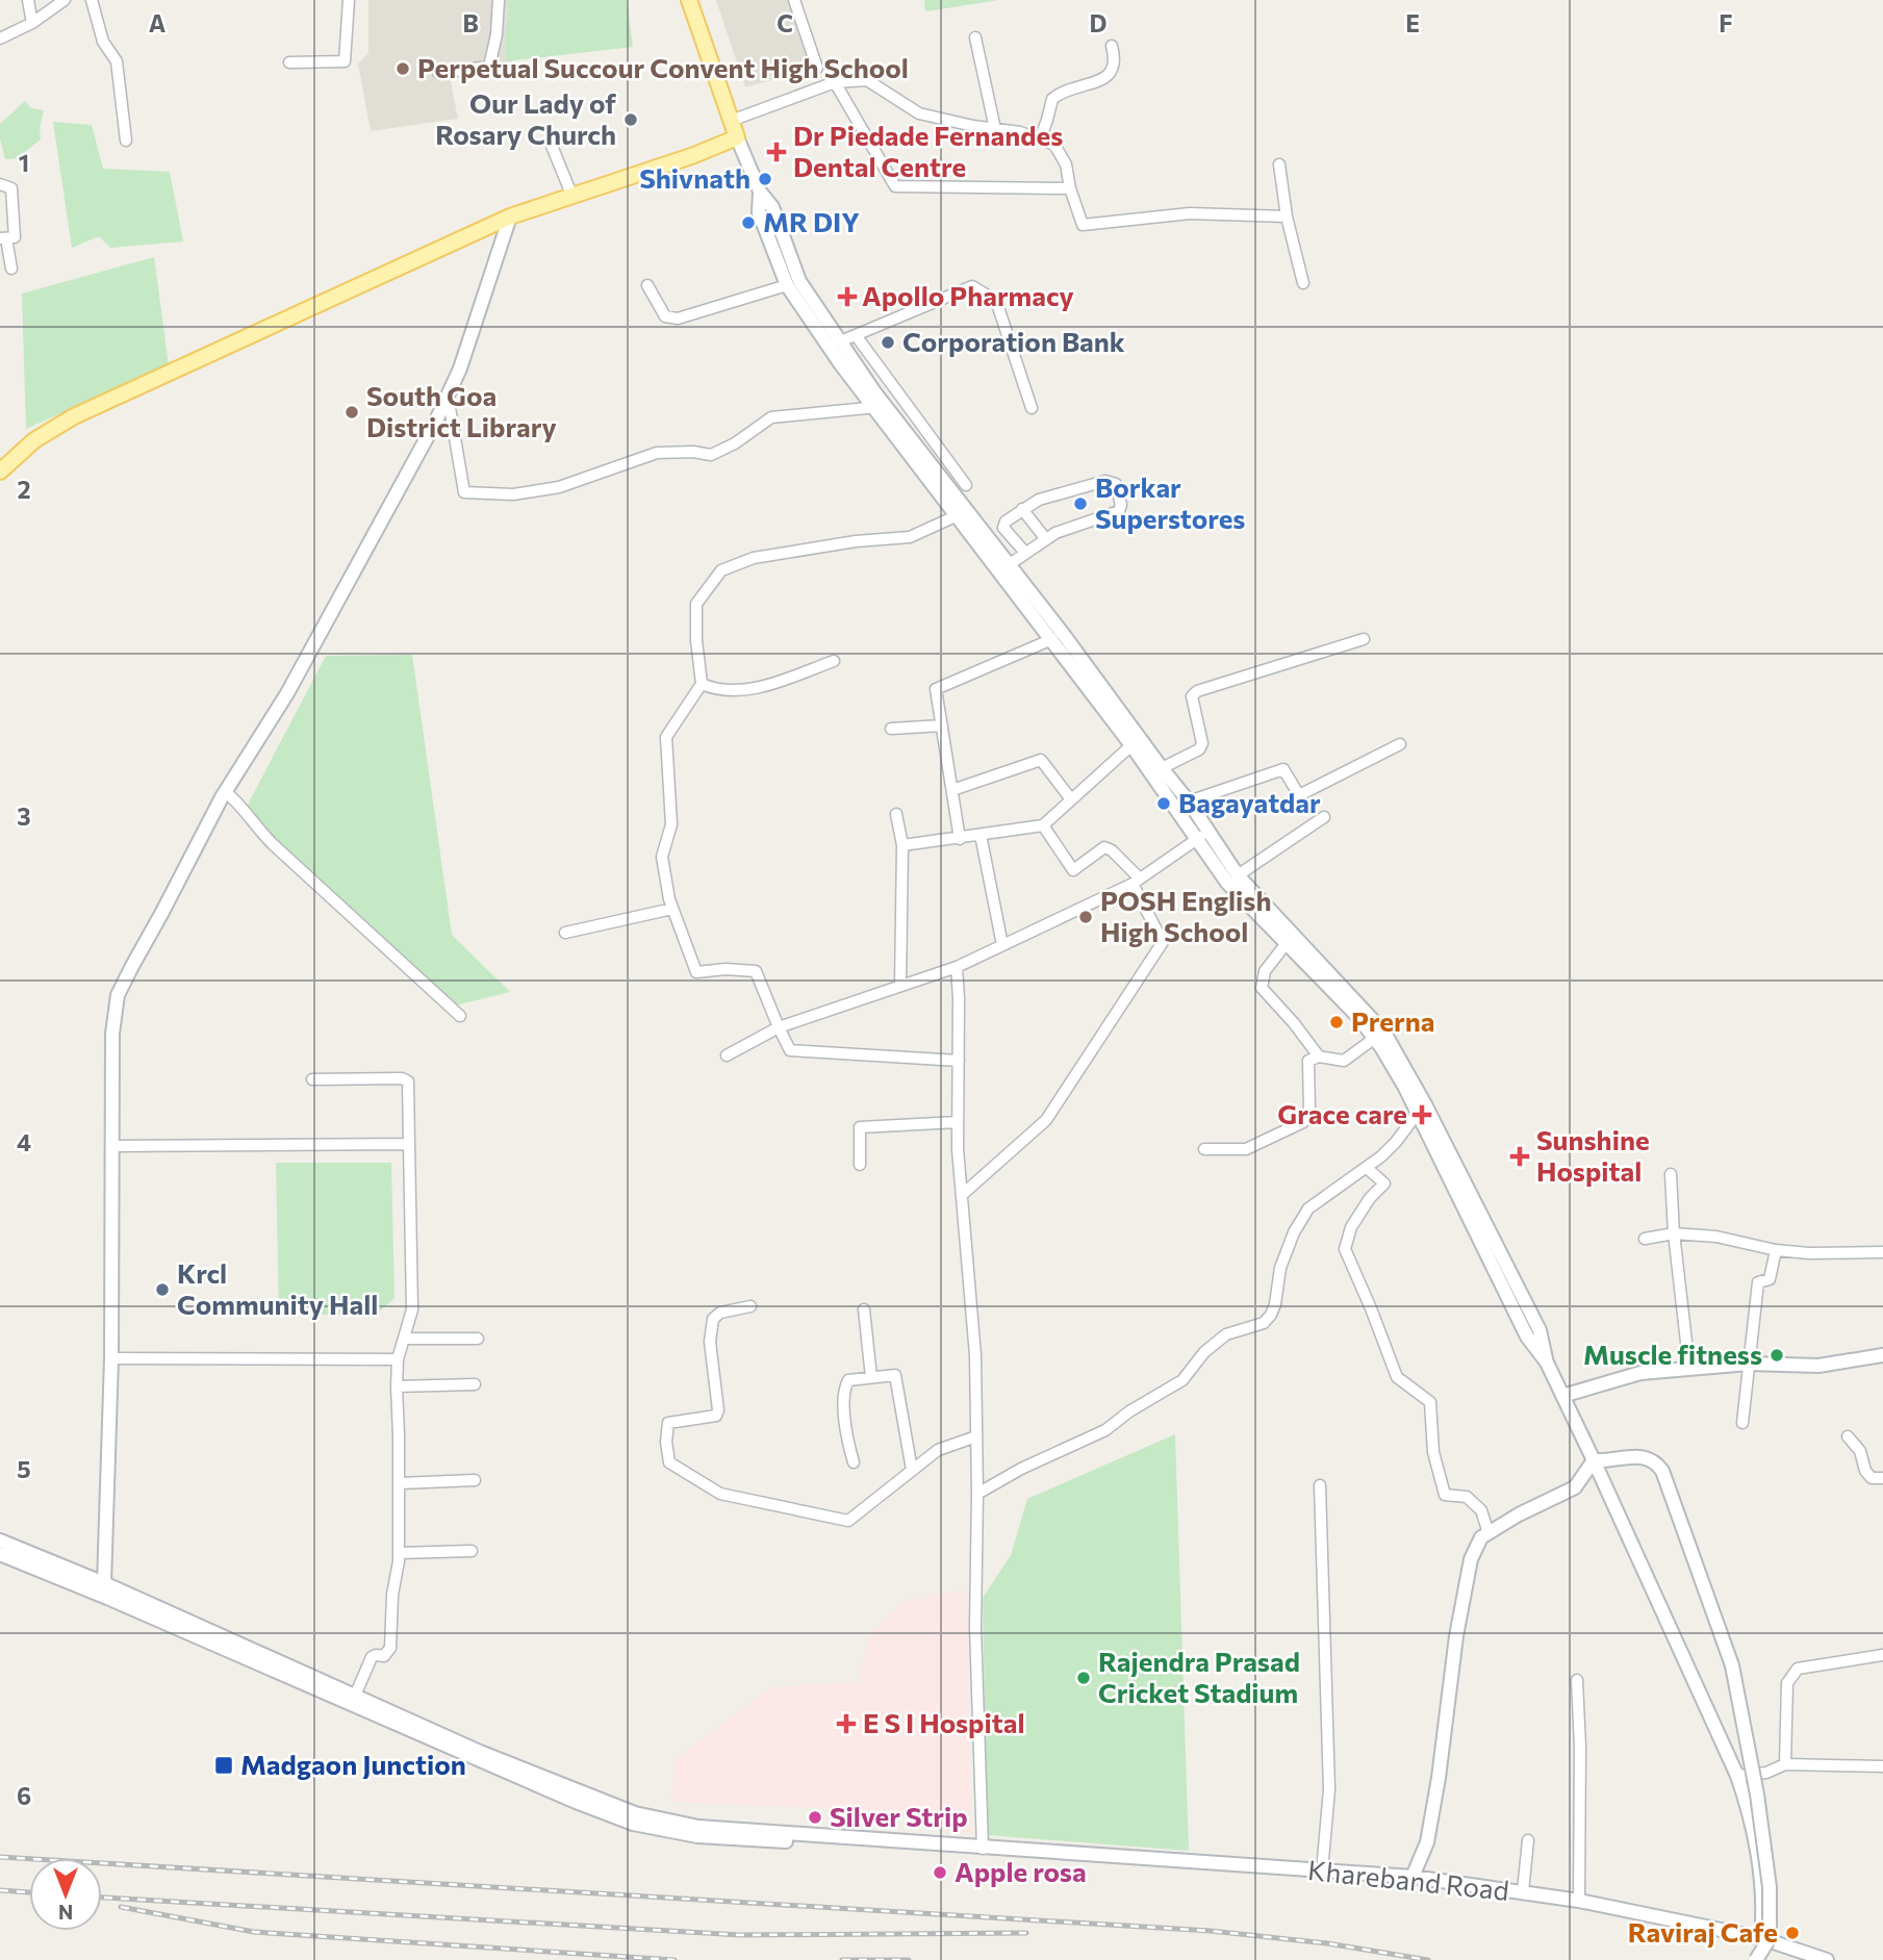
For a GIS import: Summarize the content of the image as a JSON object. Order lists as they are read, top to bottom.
{
  "streets": {
    "main road": ["Khareband Road"]
  },
  "places": {
    "other": [
      "Perpetual Succour Convent High School",
      "Our Lady of Rosary Church",
      "Shivnath",
      "MR DIY",
      "Corporation Bank",
      "South Goa District Library",
      "Borkar Superstores",
      "Bagayatdar",
      "POSH English High School",
      "Prerna",
      "Krcl Community Hall",
      "Muscle fitness",
      "Rajendra Prasad Cricket Stadium",
      "Silver Strip",
      "Apple rosa",
      "Raviraj Cafe"
    ],
    "health": [
      "Dr Piedade Fernandes Dental Centre",
      "Apollo Pharmacy",
      "Grace care",
      "Sunshine Hospital",
      "E S I Hospital"
    ],
    "transit": ["Madgaon Junction"]
  },
  "north": "bottom",
  "grid": {
    "columns": [
      "A",
      "B",
      "C",
      "D",
      "E",
      "F"
    ],
    "rows": [
      "1",
      "2",
      "3",
      "4",
      "5",
      "6"
    ]
  }
}
